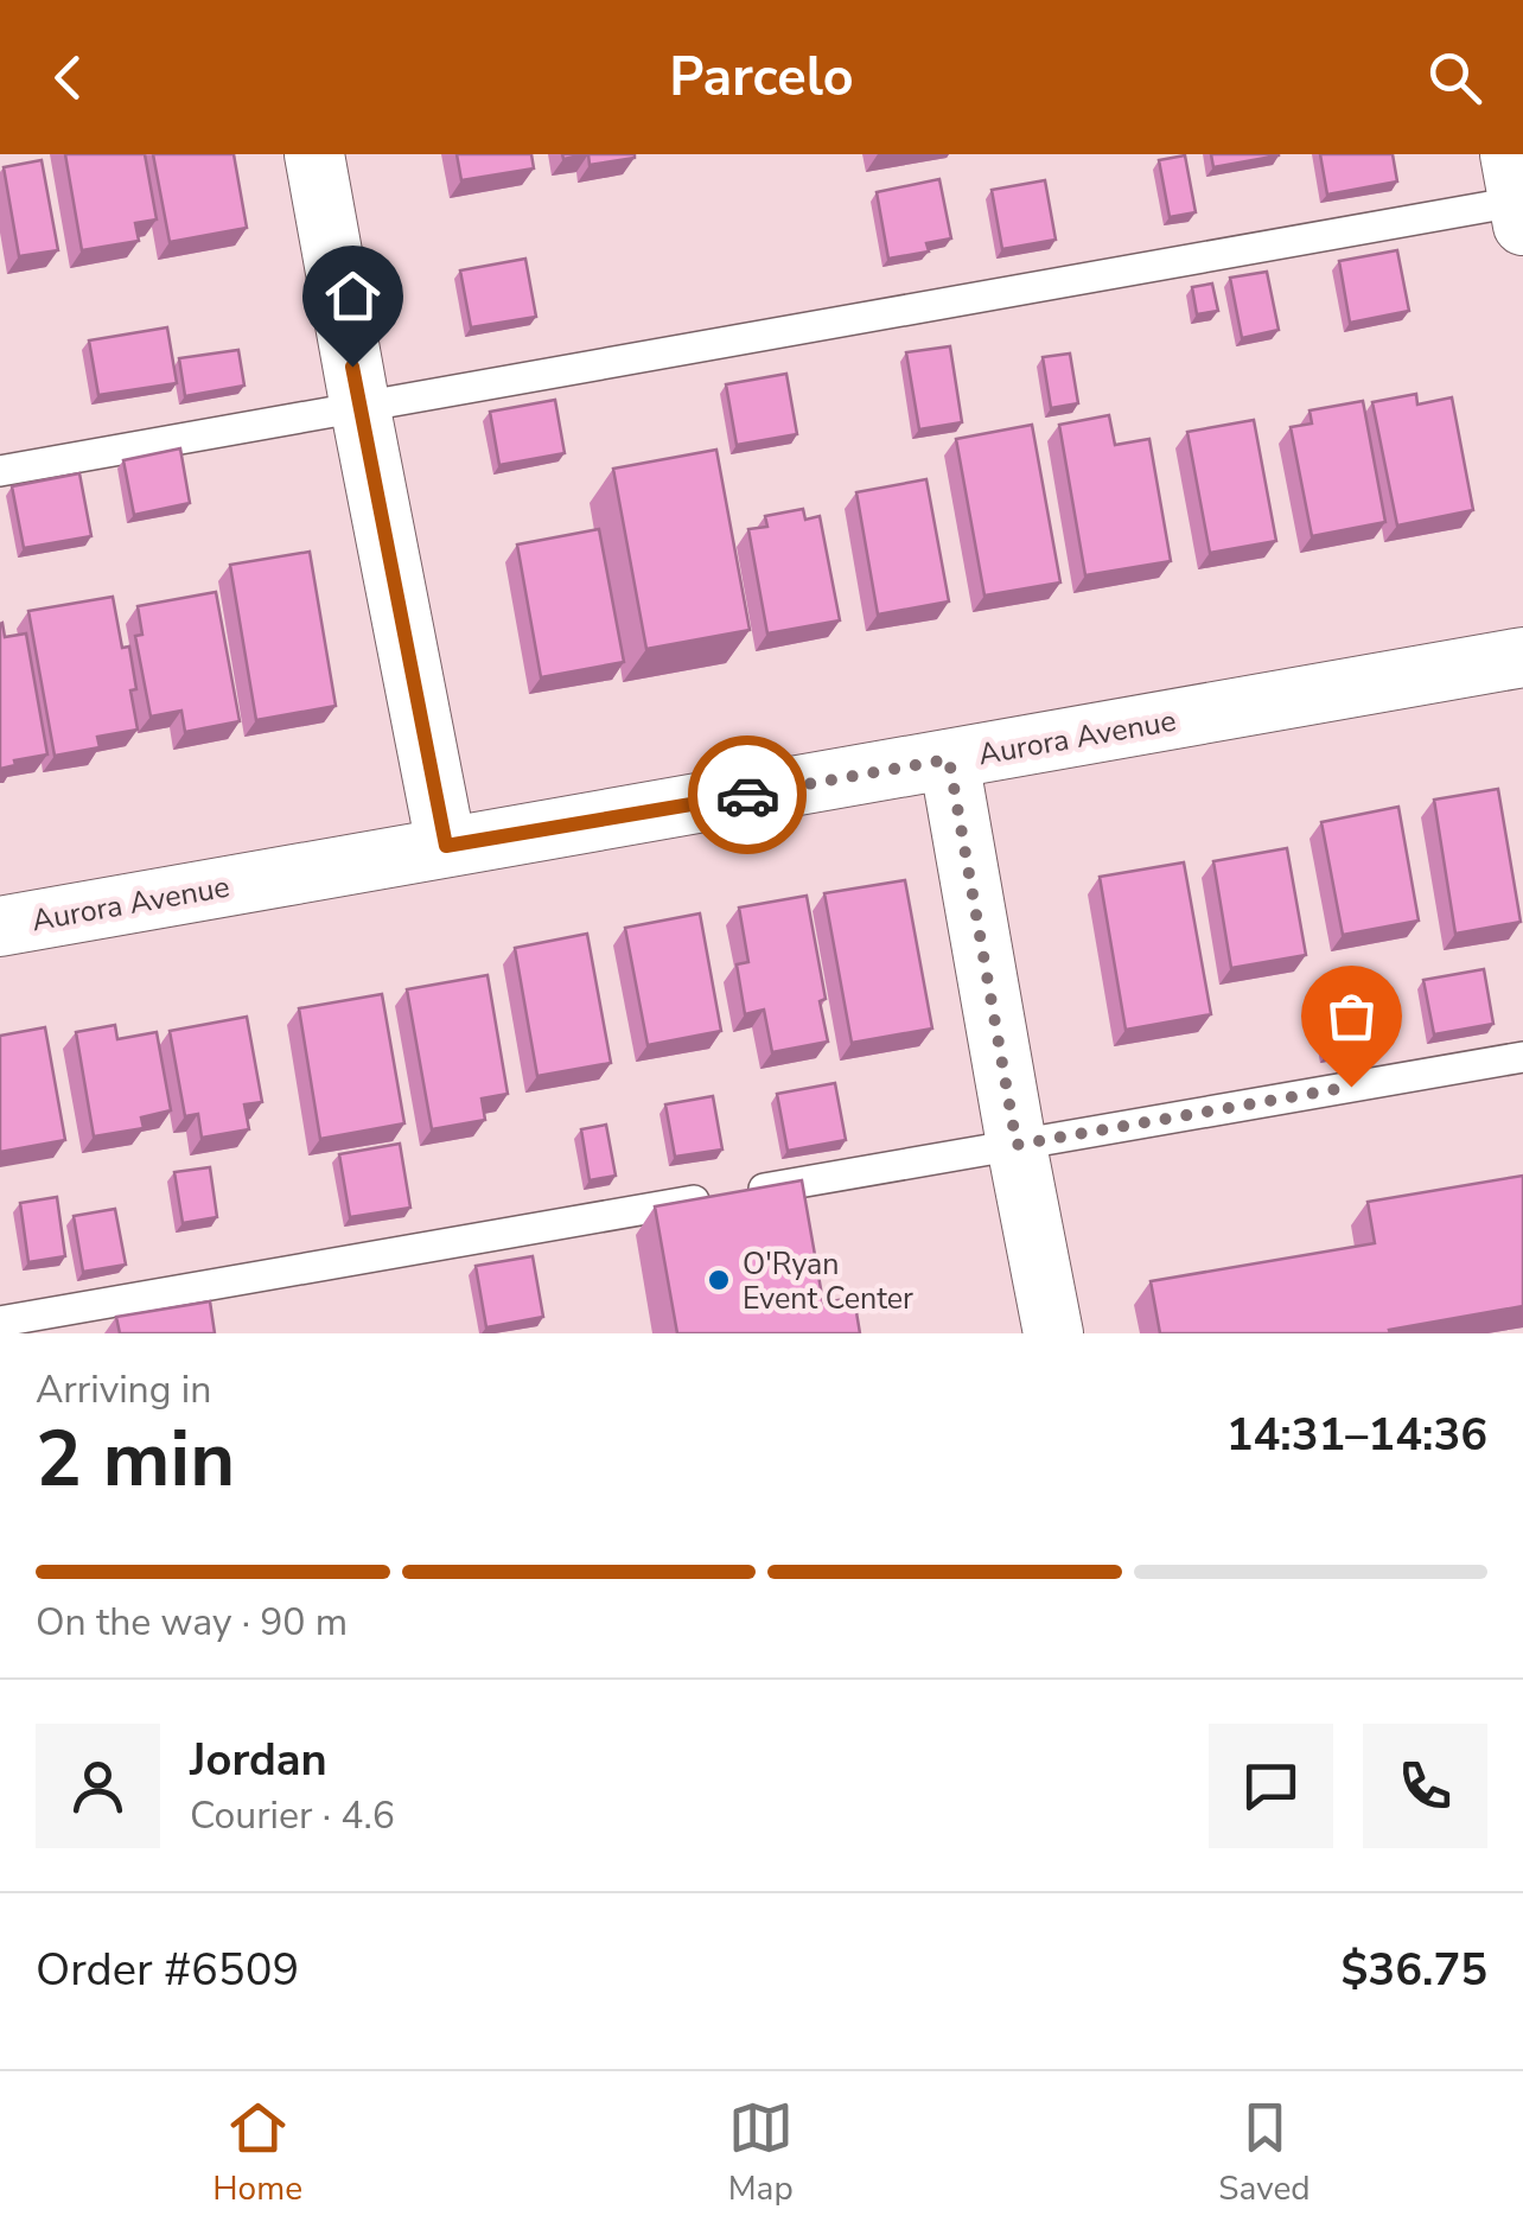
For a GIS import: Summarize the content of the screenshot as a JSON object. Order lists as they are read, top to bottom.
{
  "streets": {
    "street": ["Aurora Avenue"]
  },
  "places": ["O'Ryan Event Center"],
  "page": {
    "header": "Parcelo",
    "heading": ["2 min", "Arriving in", "14:31–14:36"],
    "panel": [
      "Jordan",
      "Courier · 4.6",
      "Order #6509",
      "$36.75"
    ],
    "bar": "On the way · 90 m",
    "tabs": ["Home", "Map", "Saved"]
  }
}
